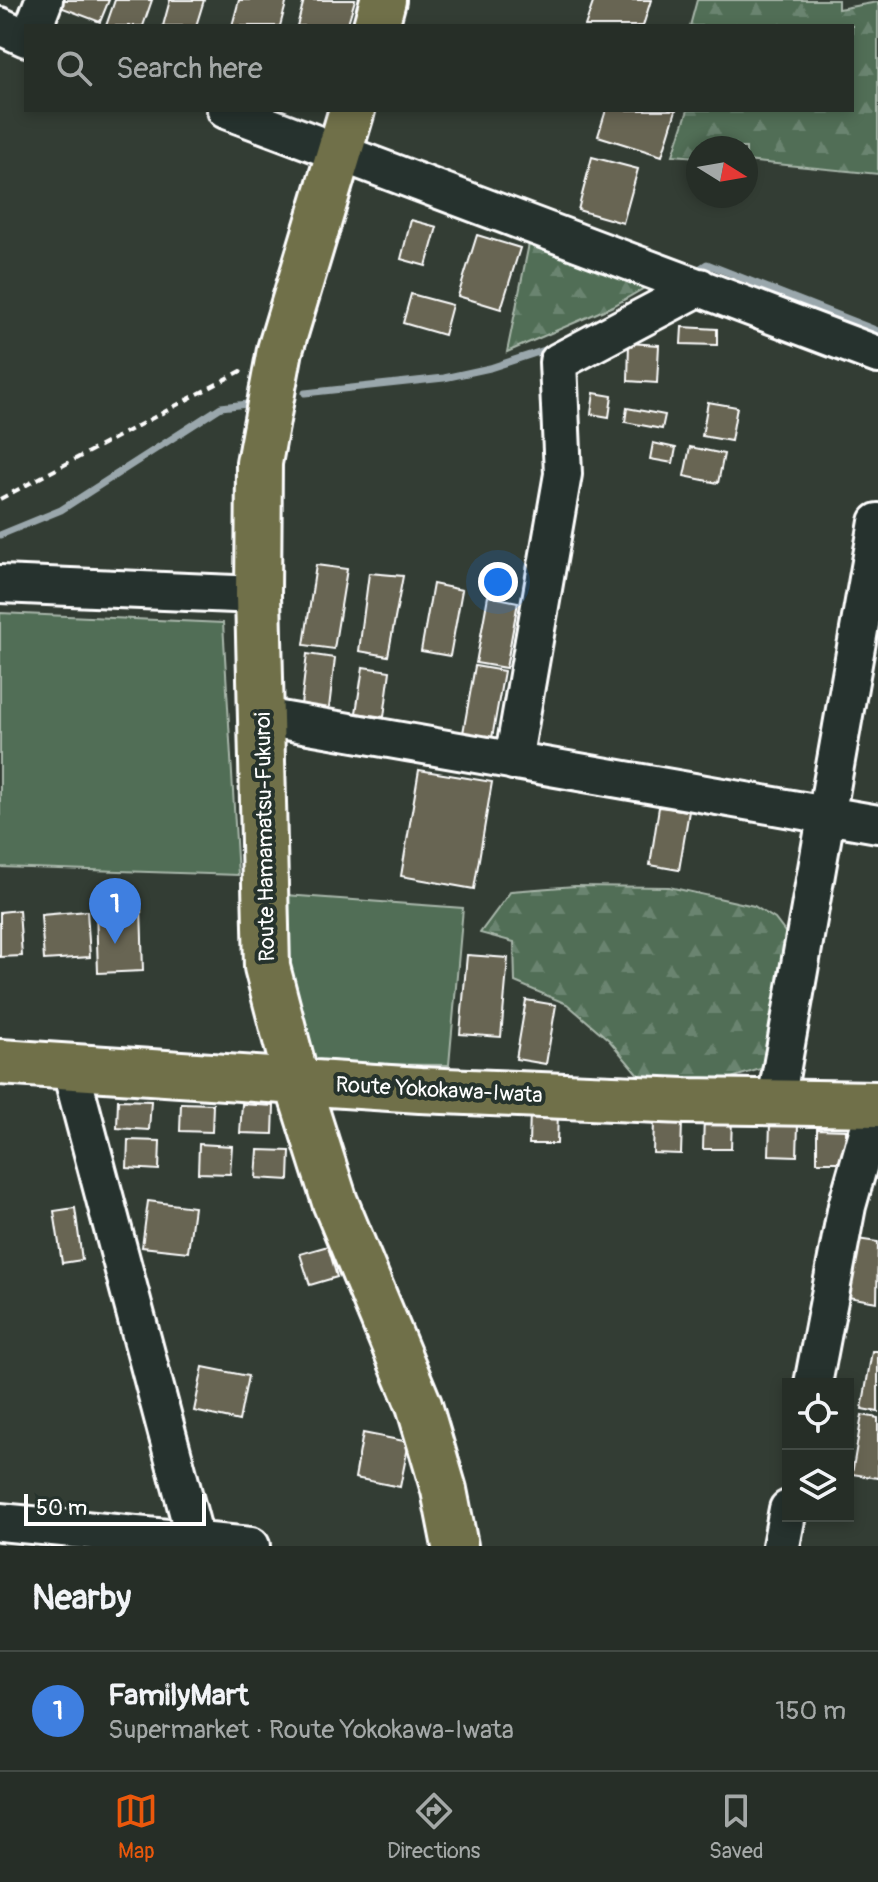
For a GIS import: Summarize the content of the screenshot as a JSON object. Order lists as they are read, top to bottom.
{
  "streets": {
    "main road": ["Route Hamamatsu-Fukuroi", "Route Yokokawa-Iwata"]
  },
  "crossings": [
    ["Route Hamamatsu-Fukuroi", "Route Yokokawa-Iwata"]
  ],
  "scale_bar": "50 m",
  "north": "right",
  "page": {
    "search": "Search here",
    "pins": "1",
    "scale": "50 m",
    "heading": "Nearby",
    "list": [
      {
        "mark": "1",
        "name": "FamilyMart",
        "note": "Supermarket · Route Yokokawa-Iwata",
        "value": "150 m"
      }
    ],
    "nav": ["Map", "Directions", "Saved"]
  }
}
